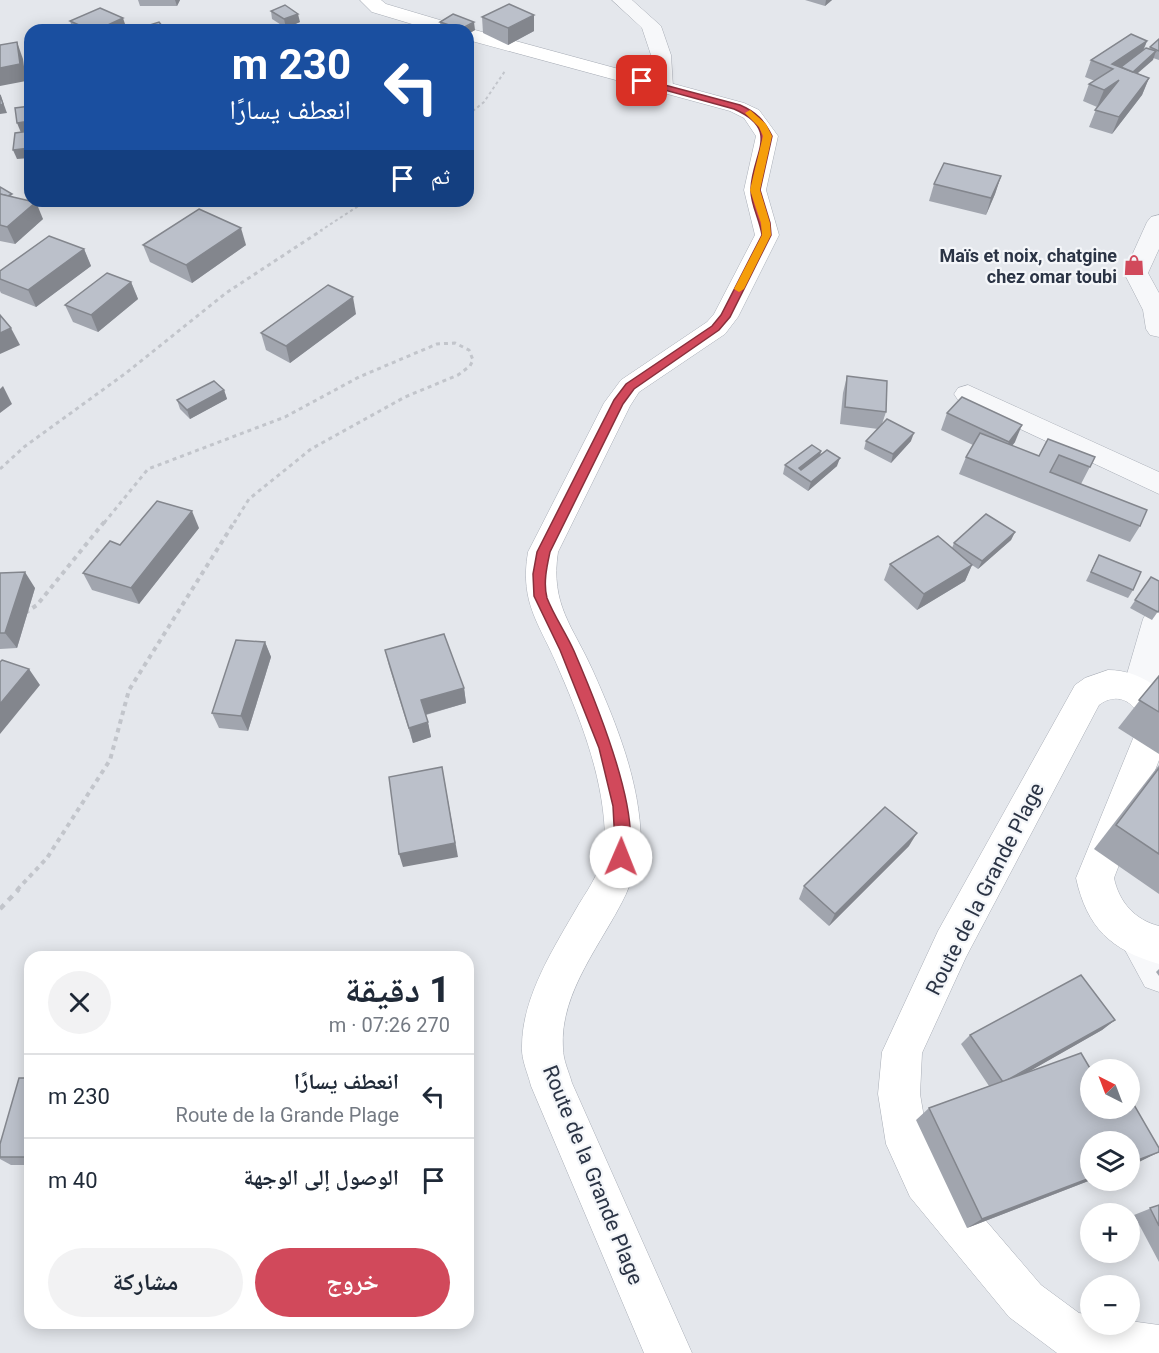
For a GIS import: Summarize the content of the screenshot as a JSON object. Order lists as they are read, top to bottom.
{
  "streets": {
    "main road": ["Route de la Grande Plage"]
  },
  "places": {
    "shop": ["Maïs et noix, chatgine chez omar toubi"]
  },
  "north": "top left",
  "page": {
    "turn": ["230 m", "انعطف يسارًا"],
    "then": "ثم",
    "heading": ["1 دقيقة", "270 m · 07:26"],
    "list": [
      {
        "name": "انعطف يسارًا",
        "note": "Route de la Grande Plage",
        "value": "230 m"
      },
      {
        "name": "الوصول إلى الوجهة",
        "value": "40 m"
      }
    ],
    "map_buttons": ["+", "−"],
    "buttons": ["خروج", "مشاركة"]
  }
}
